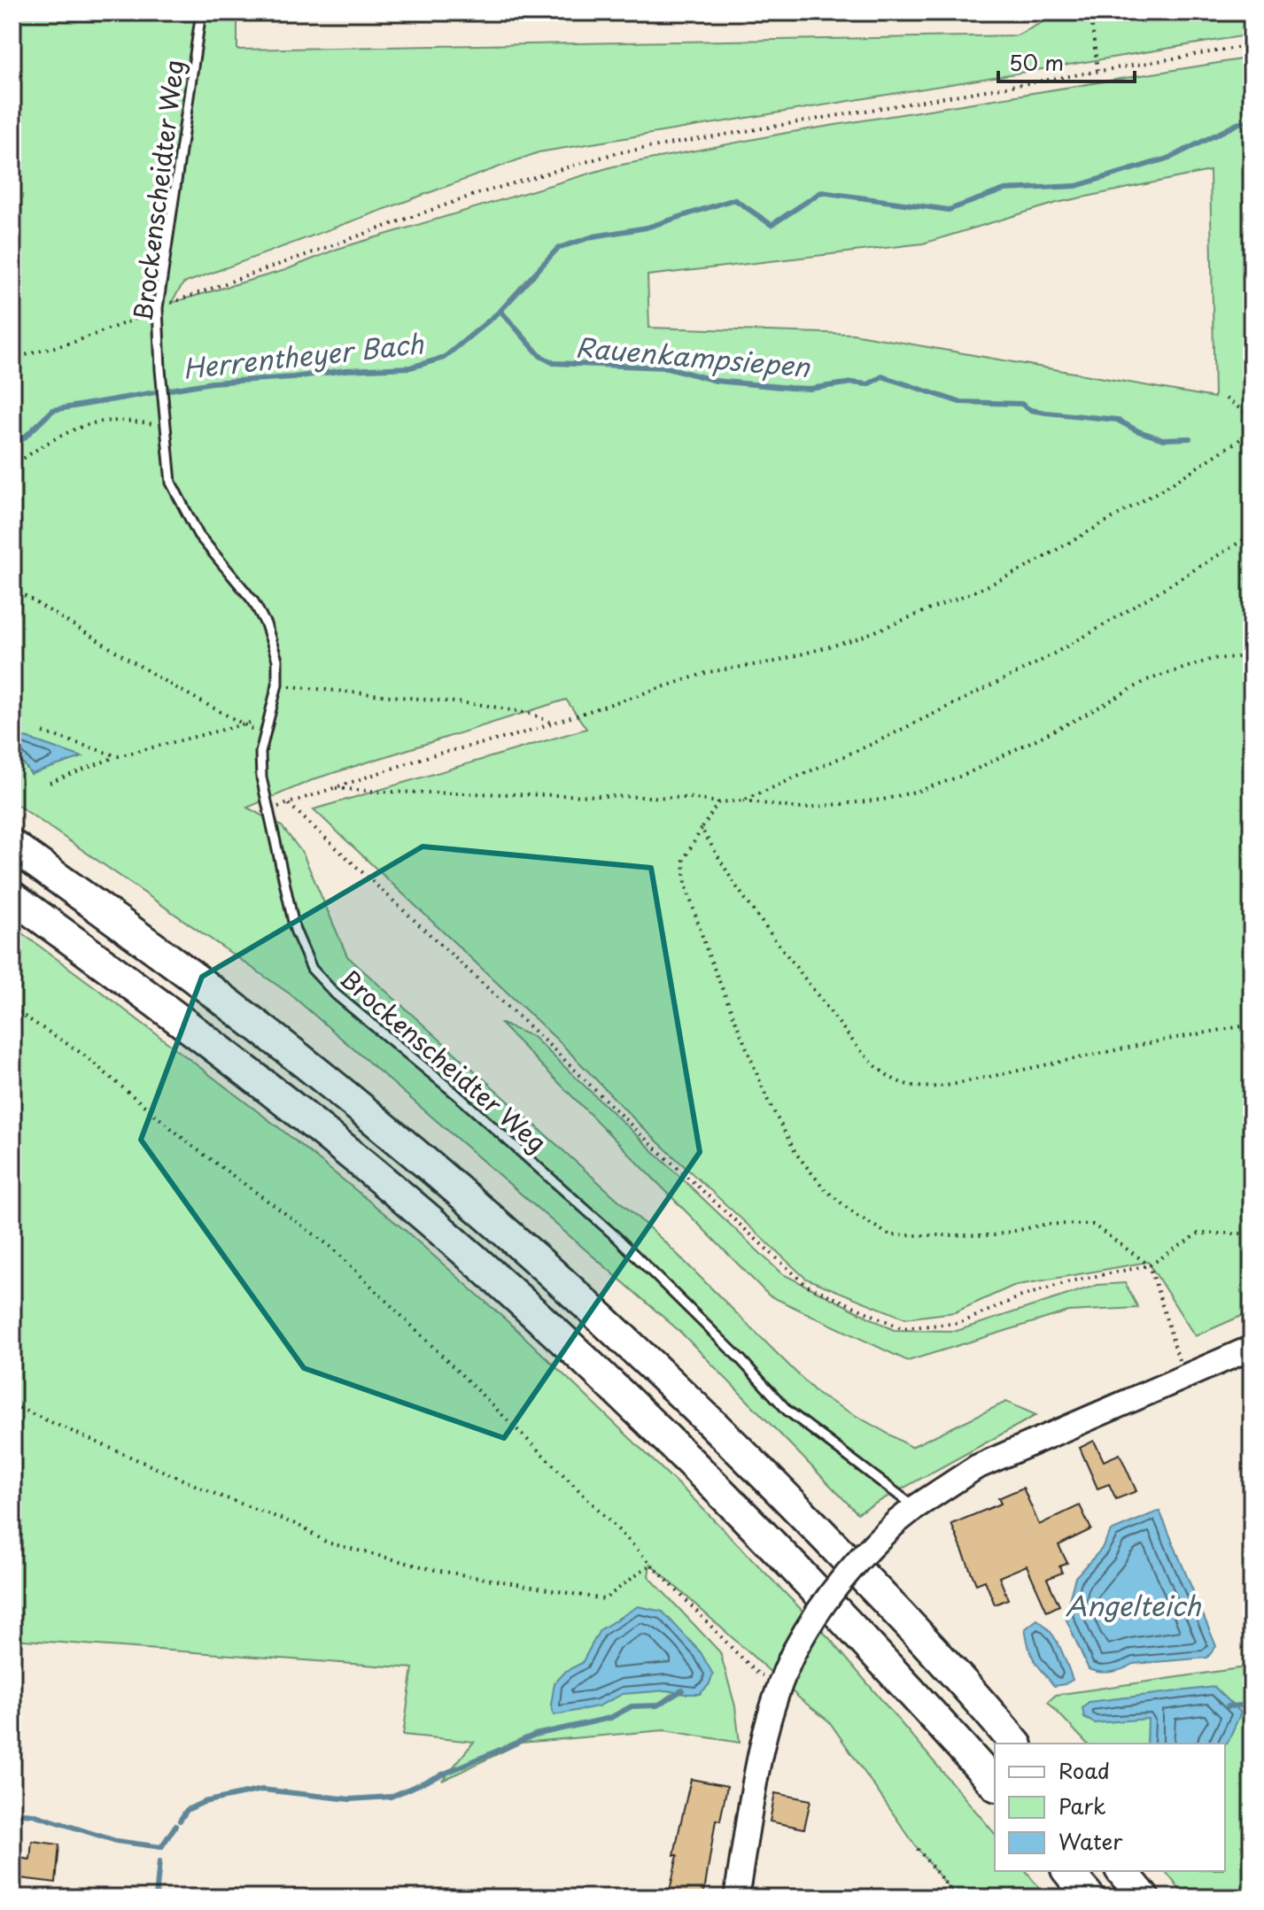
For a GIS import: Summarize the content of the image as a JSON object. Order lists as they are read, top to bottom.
{
  "streets": {
    "lane": ["Brockenscheidter Weg"]
  },
  "water": ["Herrentheyer Bach", "Rauenkampsiepen", "Angelteich"],
  "legend": ["Road", "Park", "Water"],
  "scale_bar": "50 m"
}
